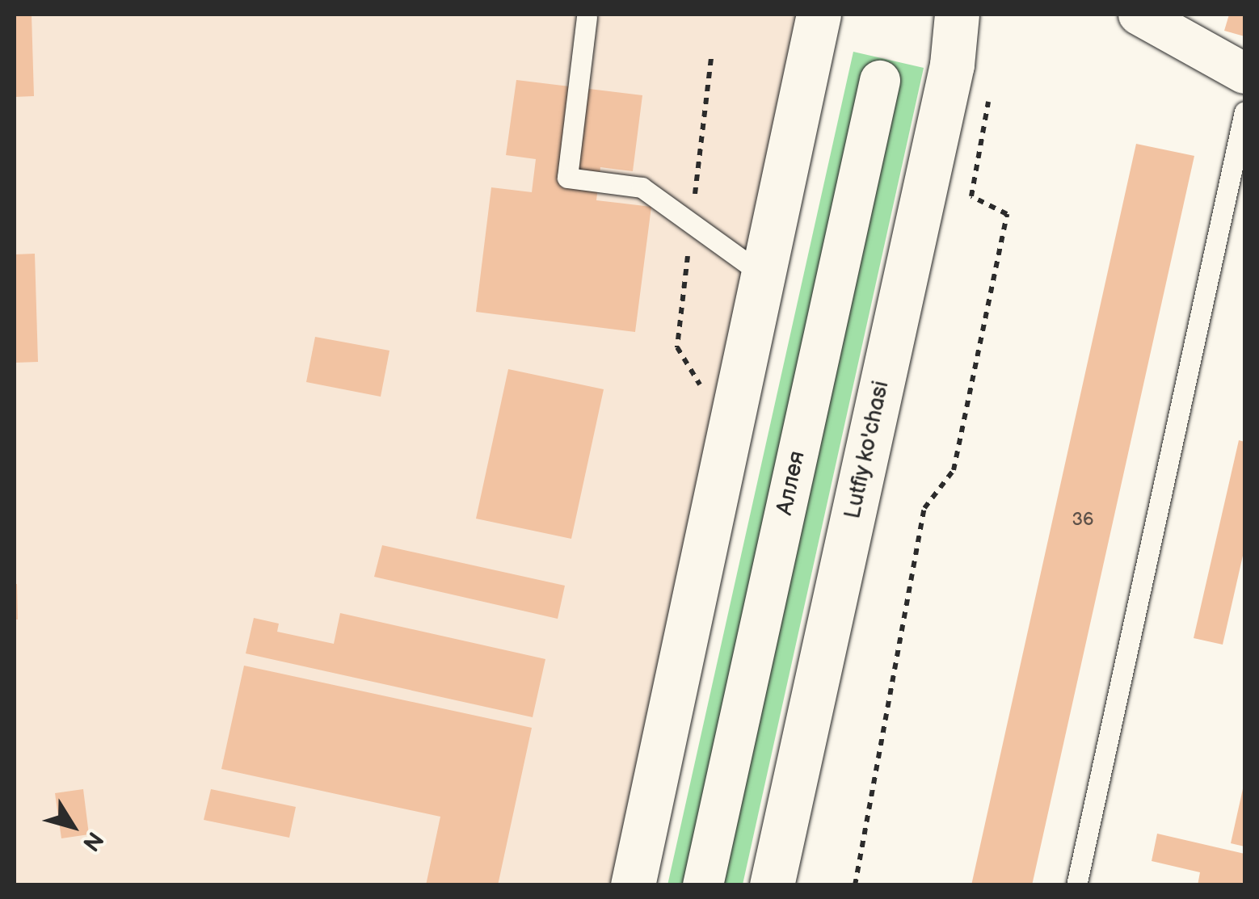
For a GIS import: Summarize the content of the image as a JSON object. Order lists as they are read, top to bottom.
{
  "streets": {
    "main road": ["Lutfiy ko'chasi"],
    "street": ["Аллея"]
  },
  "house_numbers": ["36"],
  "north": "bottom right"
}
